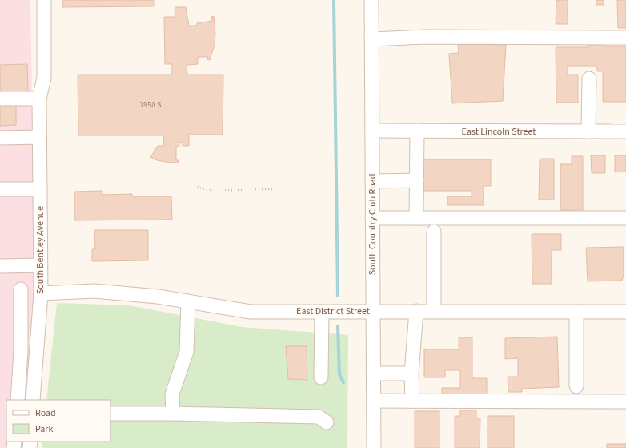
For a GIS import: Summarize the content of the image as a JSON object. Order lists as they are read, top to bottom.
{
  "streets": {
    "street": [
      "East Lincoln Street",
      "South Country Club Road",
      "South Bentley Avenue",
      "East District Street"
    ]
  },
  "crossings": [
    ["East Lincoln Street", "South Country Club Road"],
    ["South Country Club Road", "East District Street"],
    ["South Bentley Avenue", "East District Street"]
  ],
  "house_numbers": ["3950 S"],
  "legend": ["Road", "Park"]
}
